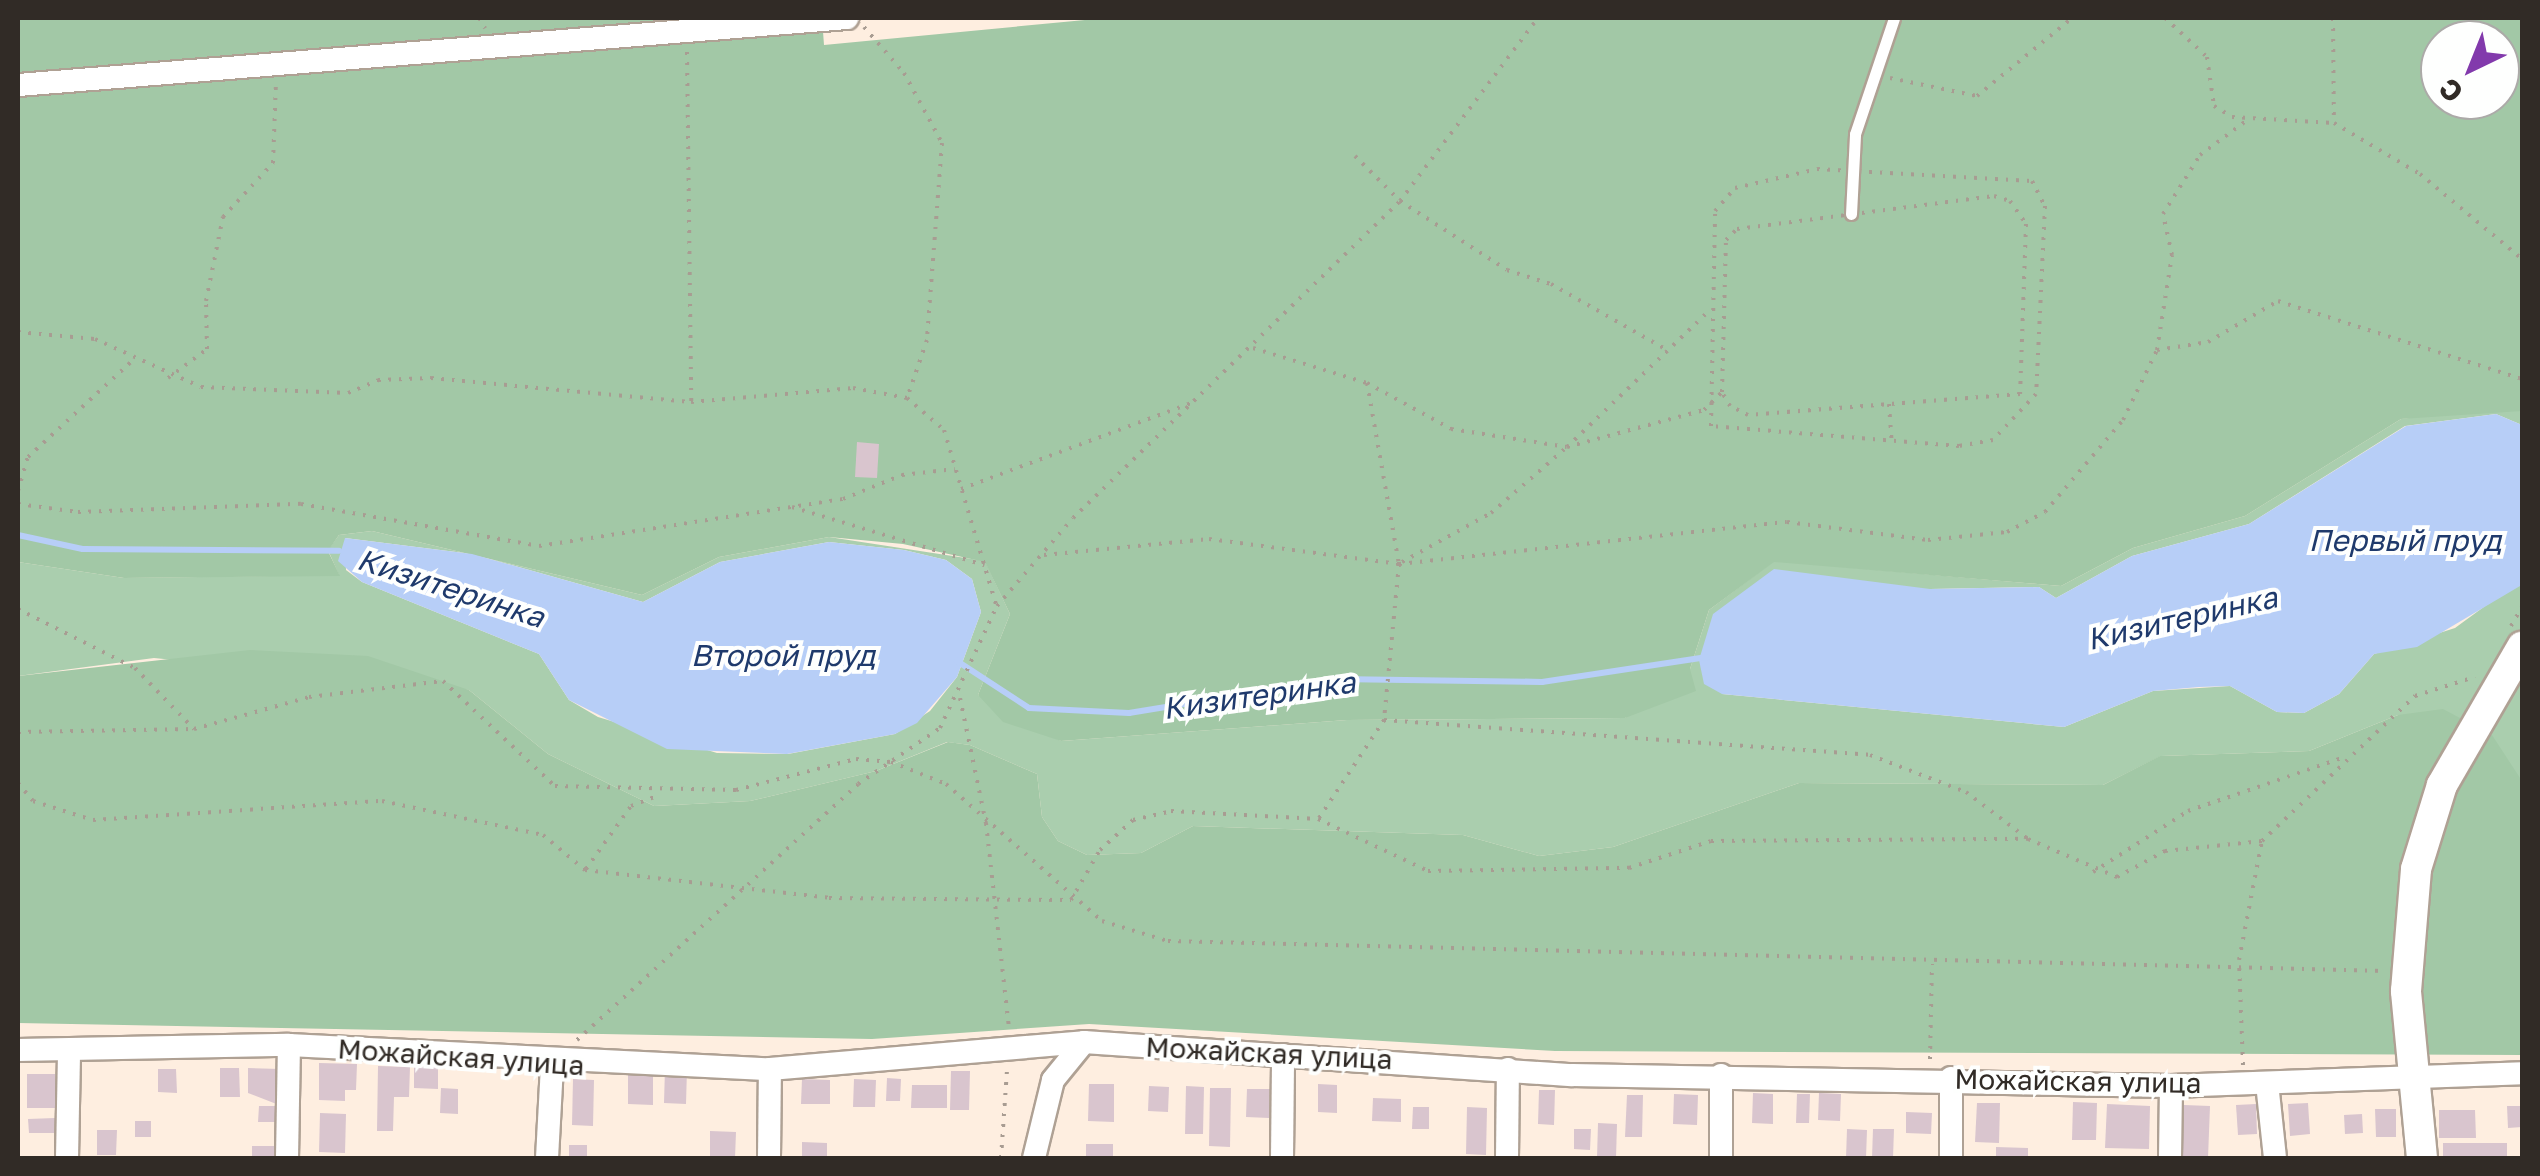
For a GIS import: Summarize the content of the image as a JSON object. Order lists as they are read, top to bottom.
{
  "streets": {
    "street": ["Можайская улица"]
  },
  "water": ["Первый пруд", "Кизитеринка", "Второй пруд"],
  "north": "bottom left"
}
